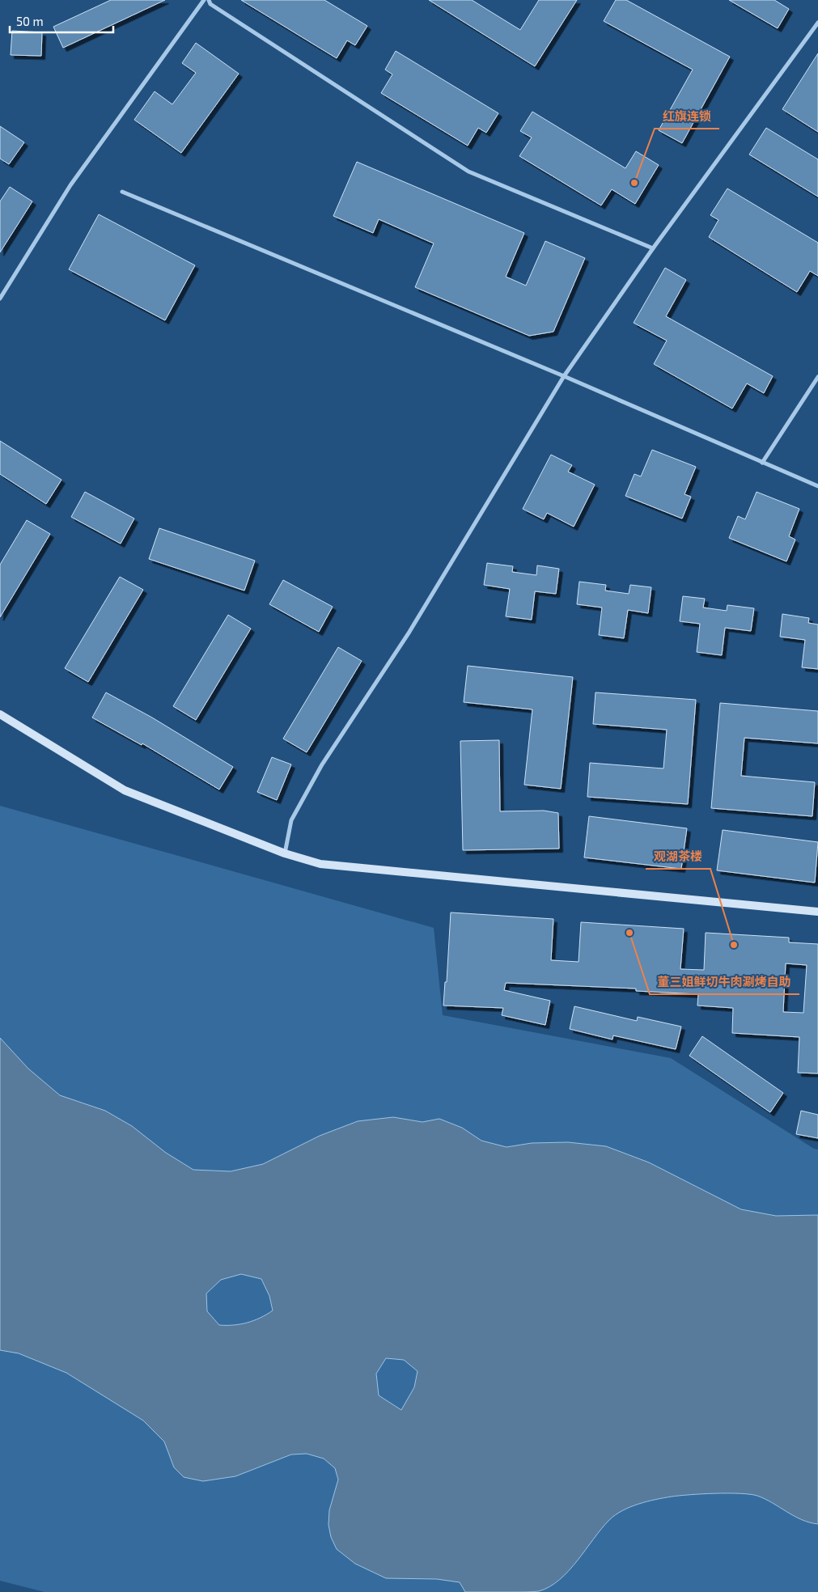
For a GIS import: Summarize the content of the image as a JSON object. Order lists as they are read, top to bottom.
{
  "places": ["红旗连锁", "董三姐鲜切牛肉涮烤自助", "观湖茶楼"],
  "scale_bar": "50 m"
}
